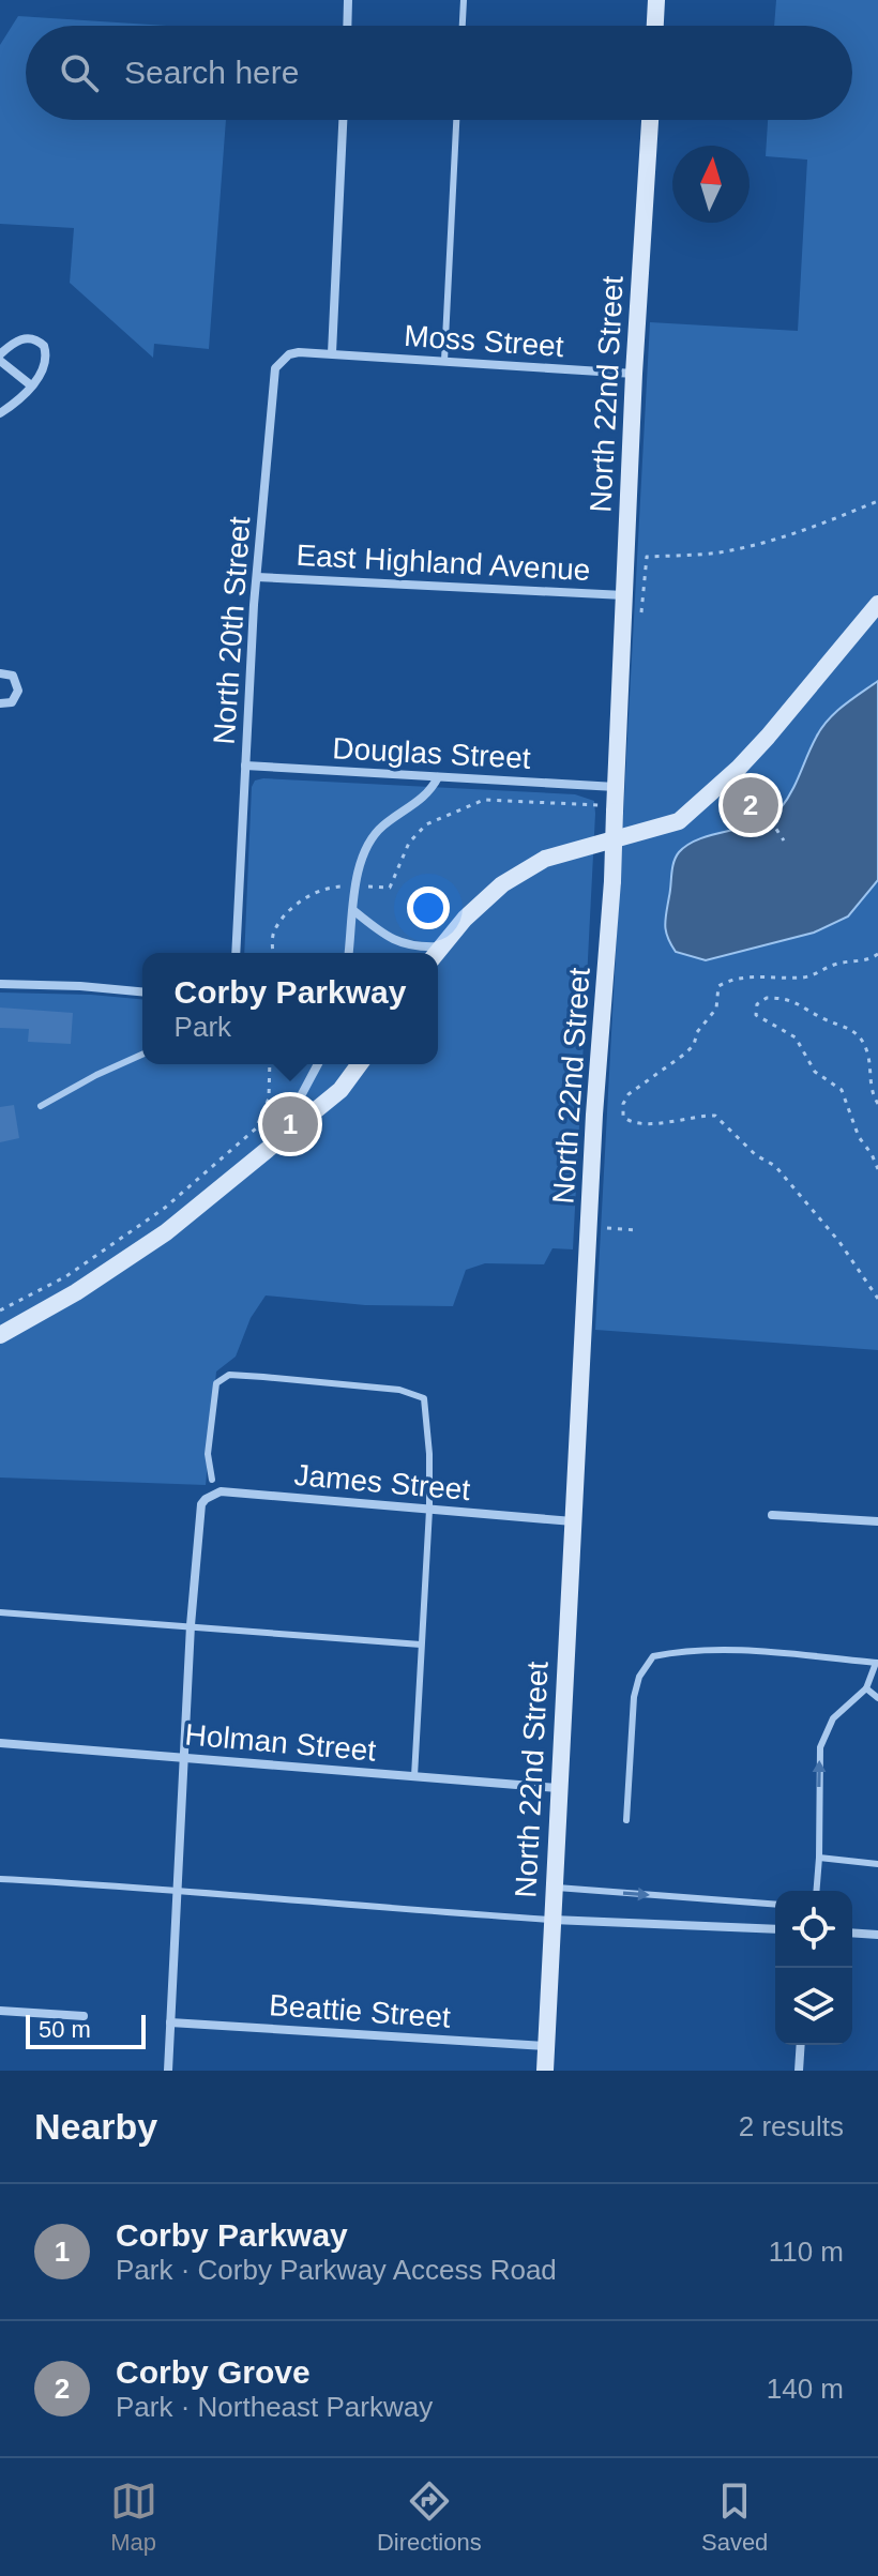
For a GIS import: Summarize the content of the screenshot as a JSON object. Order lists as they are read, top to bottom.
{
  "streets": {
    "street": [
      "Moss Street",
      "North 22nd Street",
      "East Highland Avenue",
      "North 20th Street",
      "Douglas Street",
      "James Street",
      "Holman Street",
      "Beattie Street"
    ]
  },
  "crossings": [
    ["Moss Street", "North 22nd Street"],
    ["Moss Street", "North 20th Street"],
    ["North 22nd Street", "East Highland Avenue"],
    ["North 22nd Street", "Douglas Street"],
    ["North 22nd Street", "James Street"],
    ["North 22nd Street", "Holman Street"],
    ["North 22nd Street", "Beattie Street"],
    ["East Highland Avenue", "North 20th Street"],
    ["North 20th Street", "Douglas Street"]
  ],
  "scale_bar": "50 m",
  "north": "top",
  "page": {
    "search": "Search here",
    "pins": ["2", "1"],
    "popup": ["Corby Parkway", "Park"],
    "scale": "50 m",
    "heading": ["Nearby", "2 results"],
    "list": [
      {
        "mark": "1",
        "name": "Corby Parkway",
        "note": "Park · Corby Parkway Access Road",
        "value": "110 m"
      },
      {
        "mark": "2",
        "name": "Corby Grove",
        "note": "Park · Northeast Parkway",
        "value": "140 m"
      }
    ],
    "nav": ["Map", "Directions", "Saved"]
  }
}
